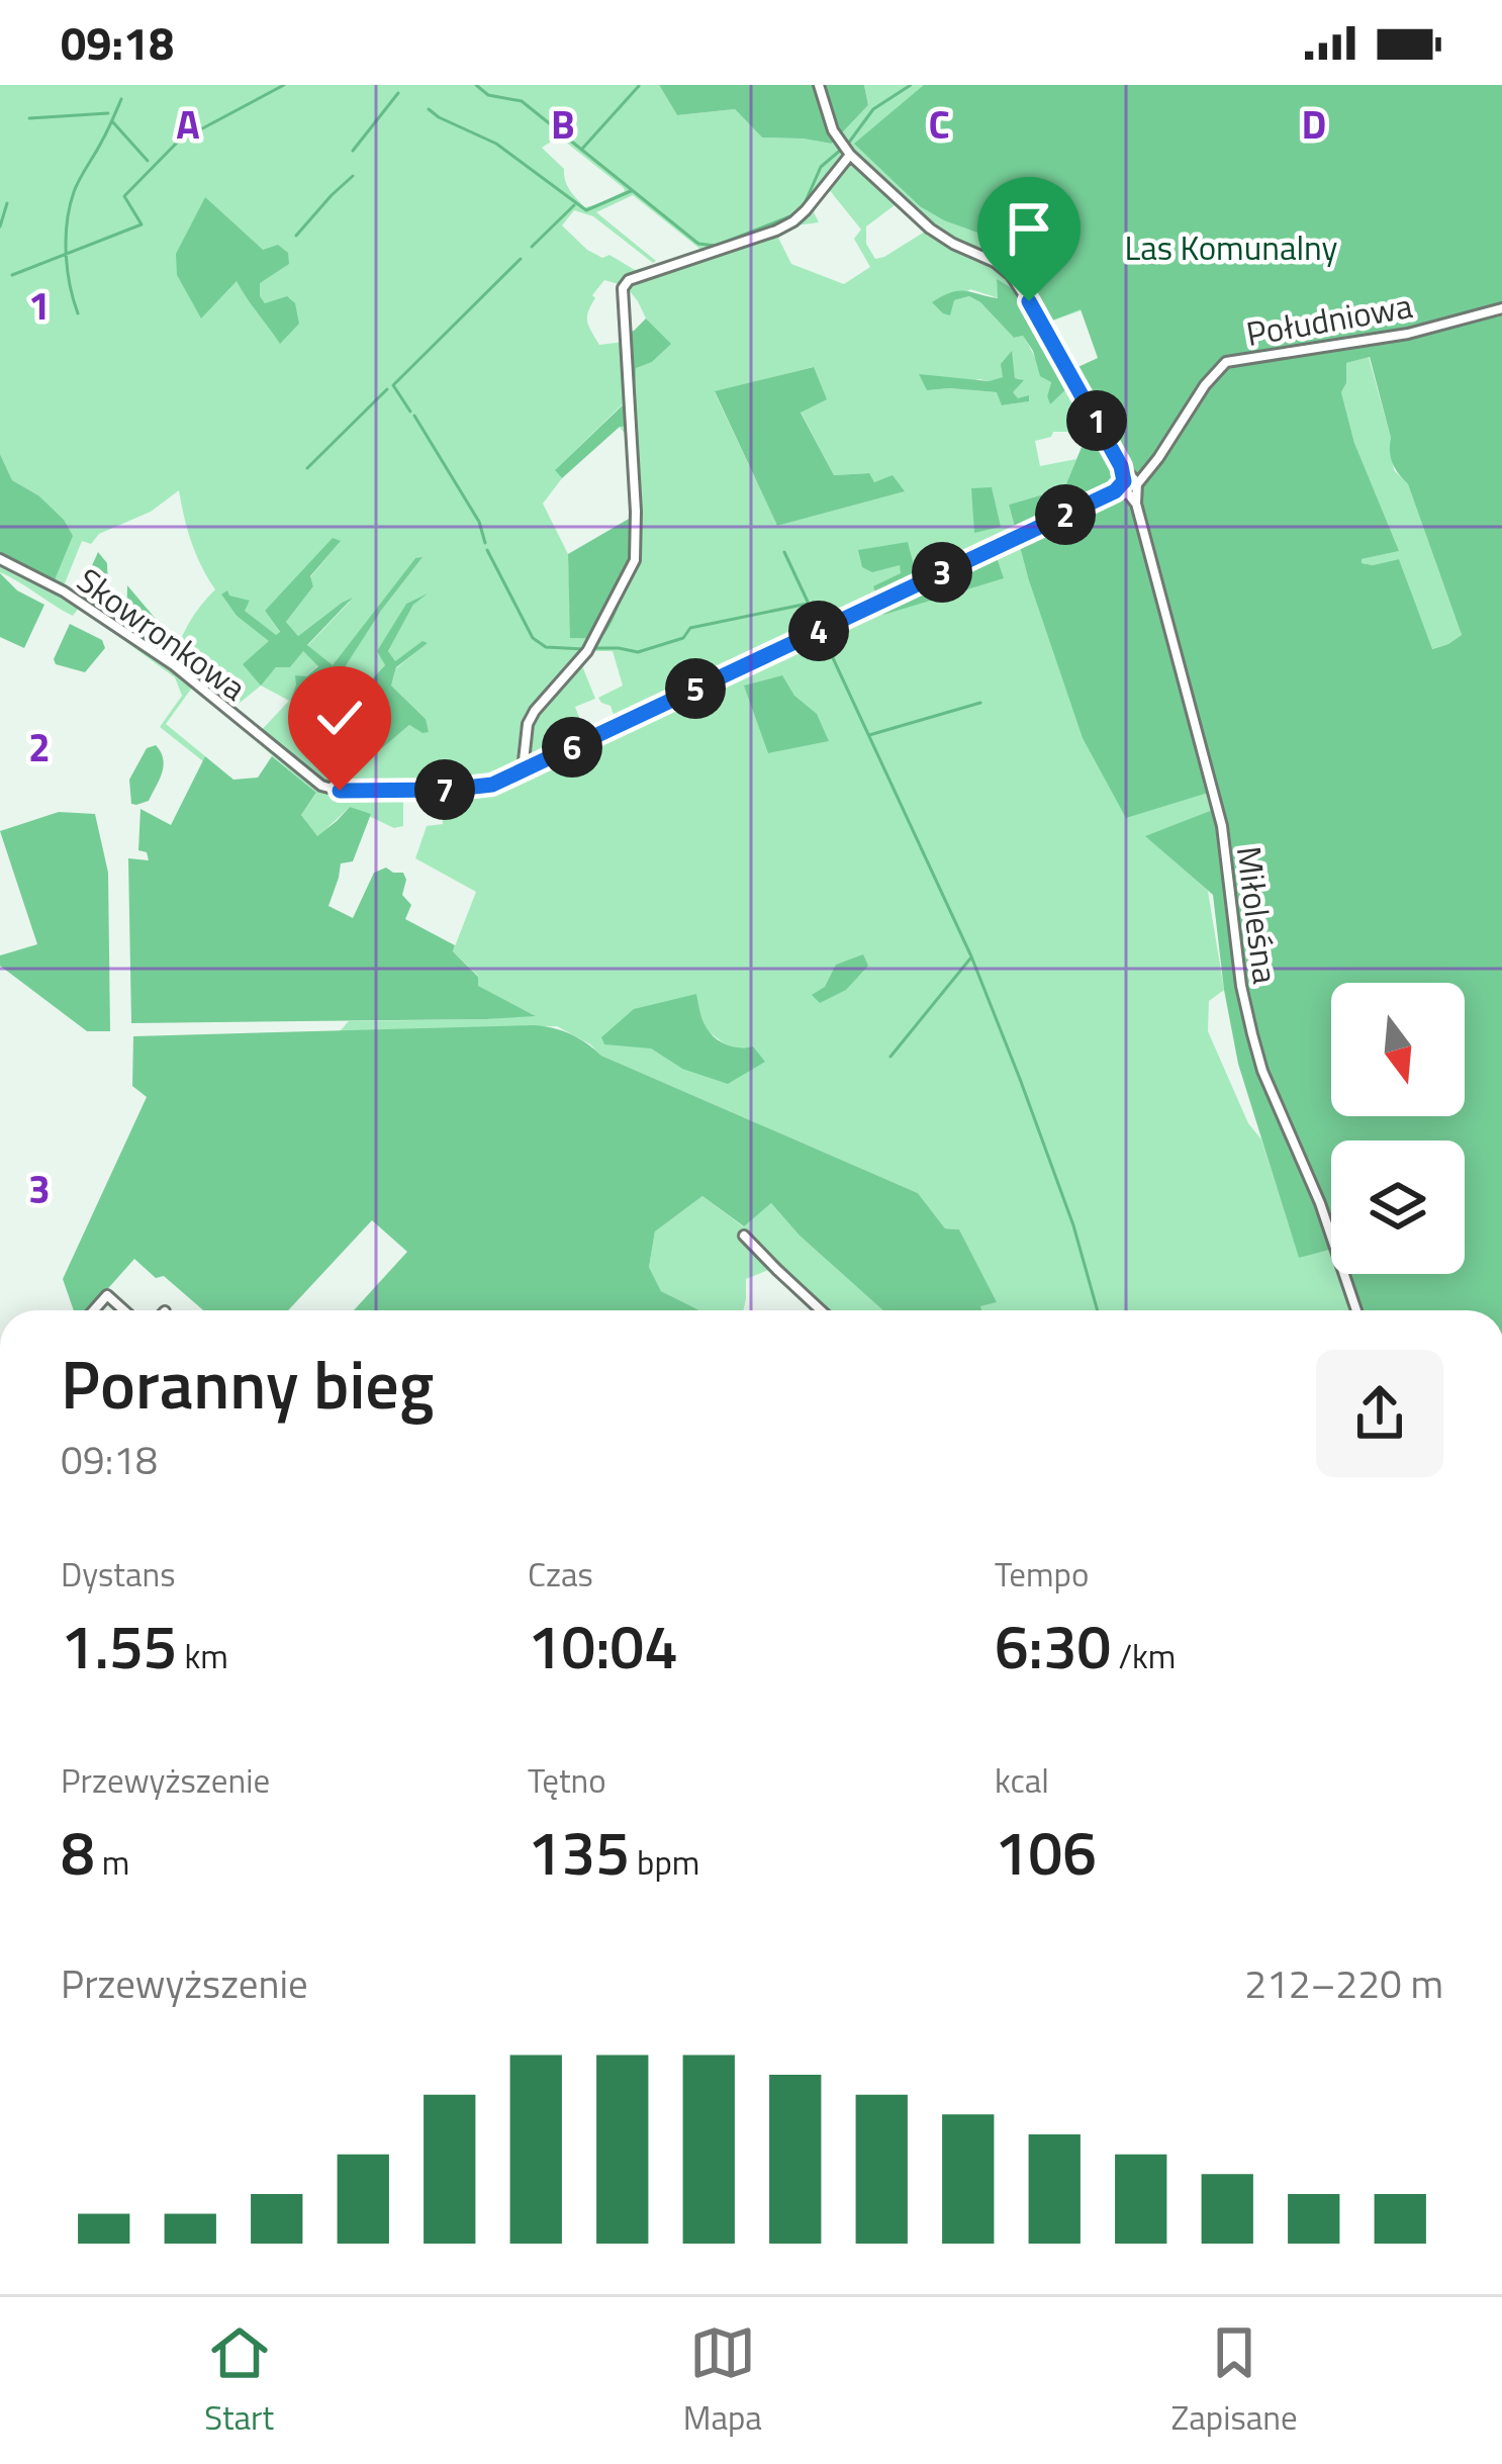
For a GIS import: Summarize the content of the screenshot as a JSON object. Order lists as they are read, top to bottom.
{
  "streets": {
    "street": ["Południowa", "Skowronkowa", "Miłoleśna"]
  },
  "crossings": [
    ["Południowa", "Miłoleśna"]
  ],
  "parks": ["Las Komunalny"],
  "north": "bottom",
  "page": {
    "status": "09:18",
    "pins": [
      "1",
      "2",
      "3",
      "4",
      "5",
      "6",
      "7"
    ],
    "heading": ["Poranny bieg", "09:18"],
    "stats": [
      ["Dystans", "1.55 km"],
      ["Czas", "10:04"],
      ["Tempo", "6:30 /km"],
      ["Przewyższenie", "8 m"],
      ["Tętno", "135 bpm"],
      ["kcal", "106"]
    ],
    "chart": ["Przewyższenie", "212–220 m"],
    "tabs": ["Start", "Mapa", "Zapisane"]
  },
  "grid": {
    "columns": [
      "A",
      "B",
      "C",
      "D"
    ],
    "rows": ["1", "2", "3"]
  }
}
